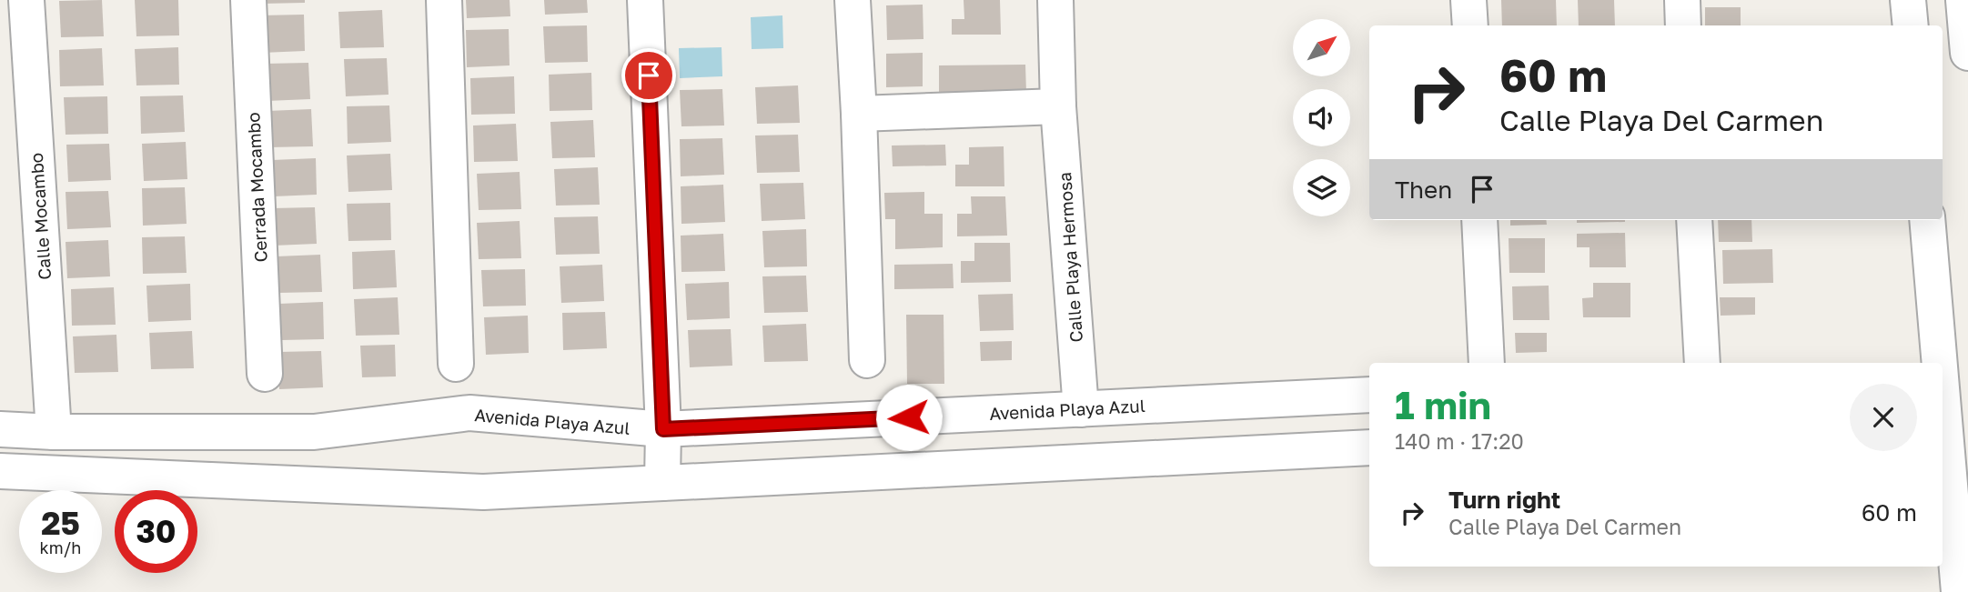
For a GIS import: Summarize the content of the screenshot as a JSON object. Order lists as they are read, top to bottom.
{
  "streets": {
    "street": [
      "Cerrada Mocambo",
      "Calle Mocambo",
      "Calle Playa Hermosa",
      "Avenida Playa Azul"
    ]
  },
  "crossings": [
    ["Calle Mocambo", "Avenida Playa Azul"],
    ["Calle Playa Hermosa", "Avenida Playa Azul"]
  ],
  "north": "top right",
  "page": {
    "turn": ["60 m", "Calle Playa Del Carmen"],
    "then": "Then",
    "heading": ["1 min", "140 m · 17:20"],
    "list": [
      {
        "name": "Turn right",
        "note": "Calle Playa Del Carmen",
        "value": "60 m"
      }
    ],
    "speed": "25 km/h",
    "limit": "30"
  }
}
